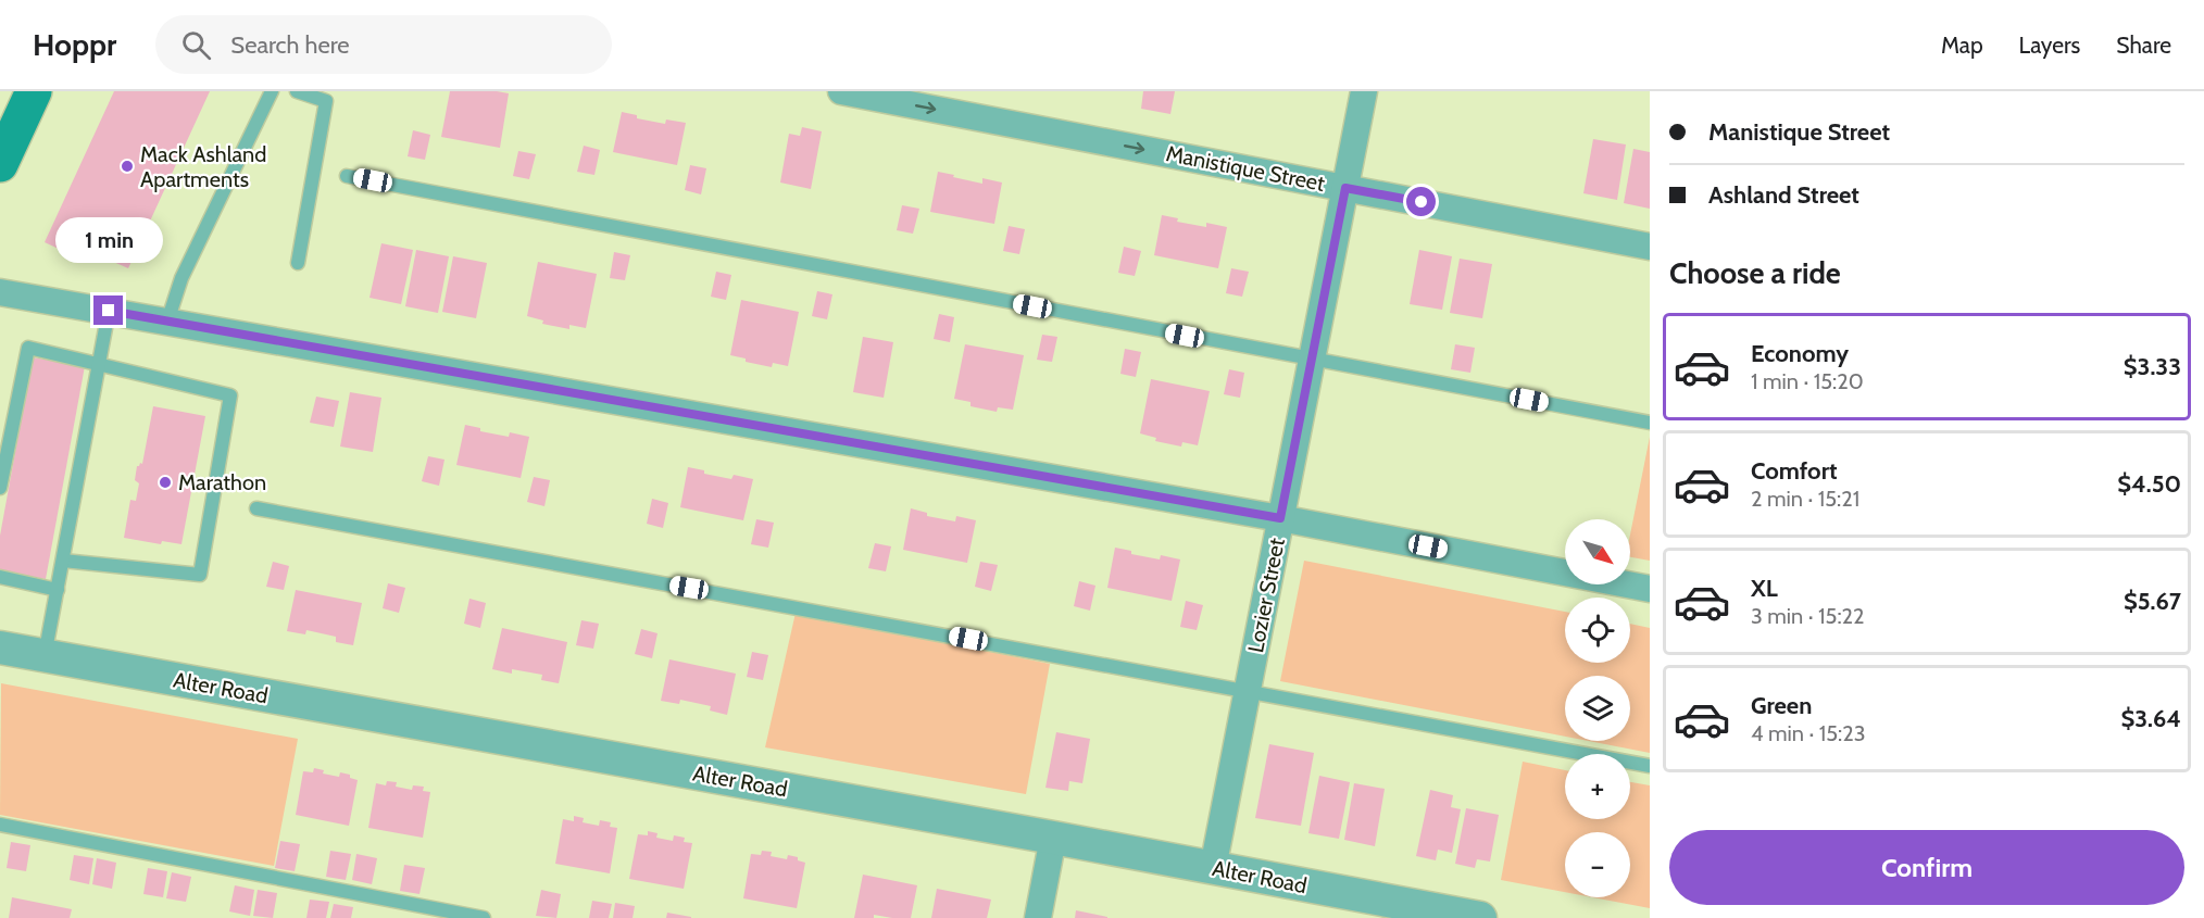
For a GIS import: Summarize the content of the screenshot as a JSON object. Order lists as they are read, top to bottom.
{
  "streets": {
    "street": ["Manistique Street", "Lozier Street", "Alter Road"]
  },
  "crossings": [
    ["Manistique Street", "Lozier Street"],
    ["Lozier Street", "Alter Road"]
  ],
  "one_way": ["Manistique Street"],
  "places": ["Mack Ashland Apartments", "Marathon"],
  "north": "bottom right",
  "page": {
    "header": "Hoppr",
    "search": "Search here",
    "nav": ["Map", "Layers", "Share"],
    "banner": ["Manistique Street", "Ashland Street"],
    "bubble": "1 min",
    "heading": "Choose a ride",
    "list": [
      {
        "name": "Economy",
        "note": "1 min · 15:20",
        "value": "$3.33"
      },
      {
        "name": "Comfort",
        "note": "2 min · 15:21",
        "value": "$4.50"
      },
      {
        "name": "XL",
        "note": "3 min · 15:22",
        "value": "$5.67"
      },
      {
        "name": "Green",
        "note": "4 min · 15:23",
        "value": "$3.64"
      }
    ],
    "map_buttons": ["+", "−"],
    "buttons": "Confirm"
  }
}
